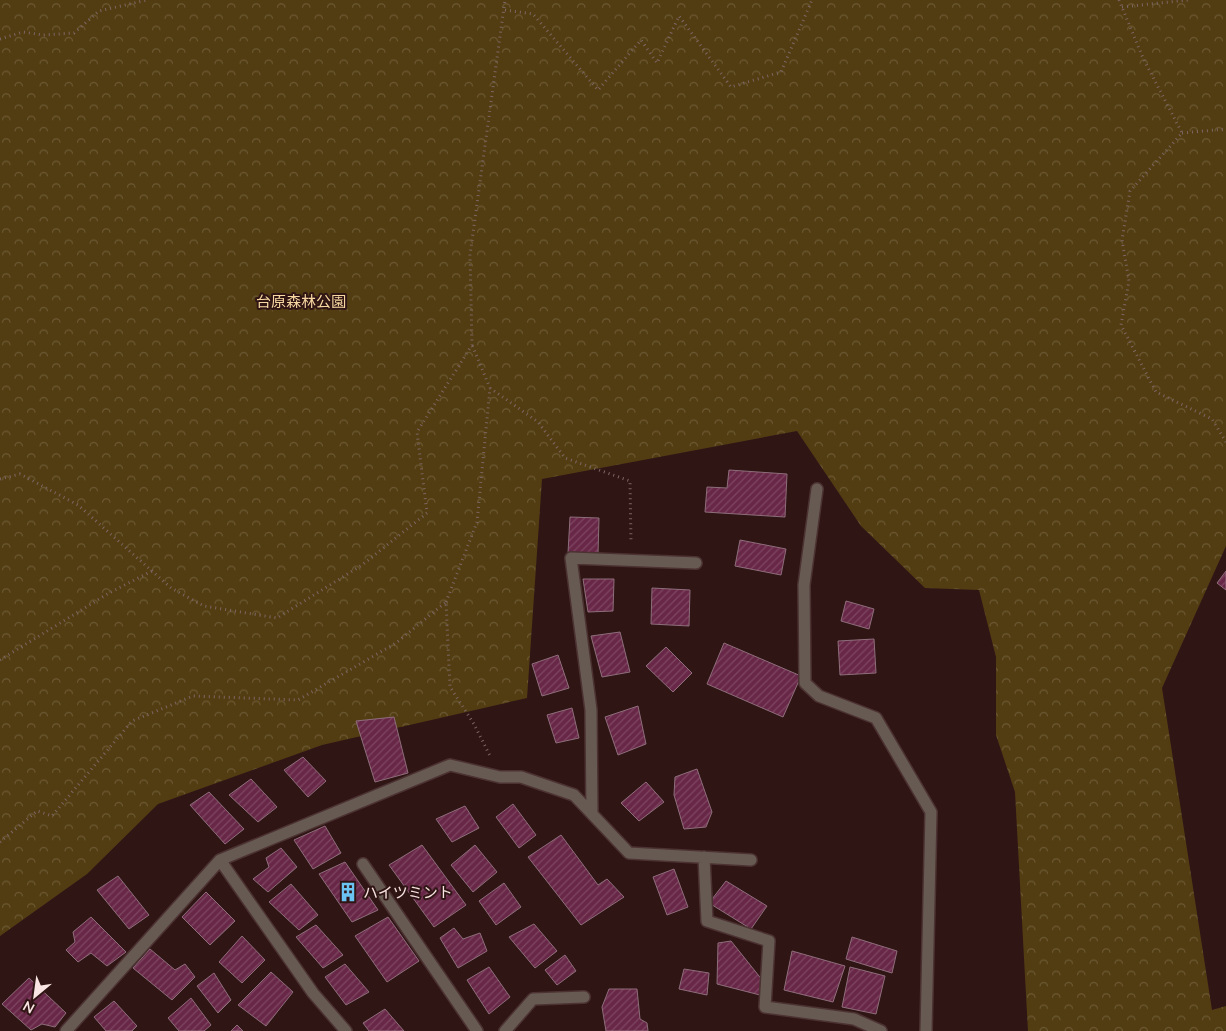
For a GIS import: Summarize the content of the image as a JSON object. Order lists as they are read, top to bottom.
{
  "parks": ["台原森林公園"],
  "places": {
    "building": ["ハイツミント"]
  },
  "north": "bottom left"
}
